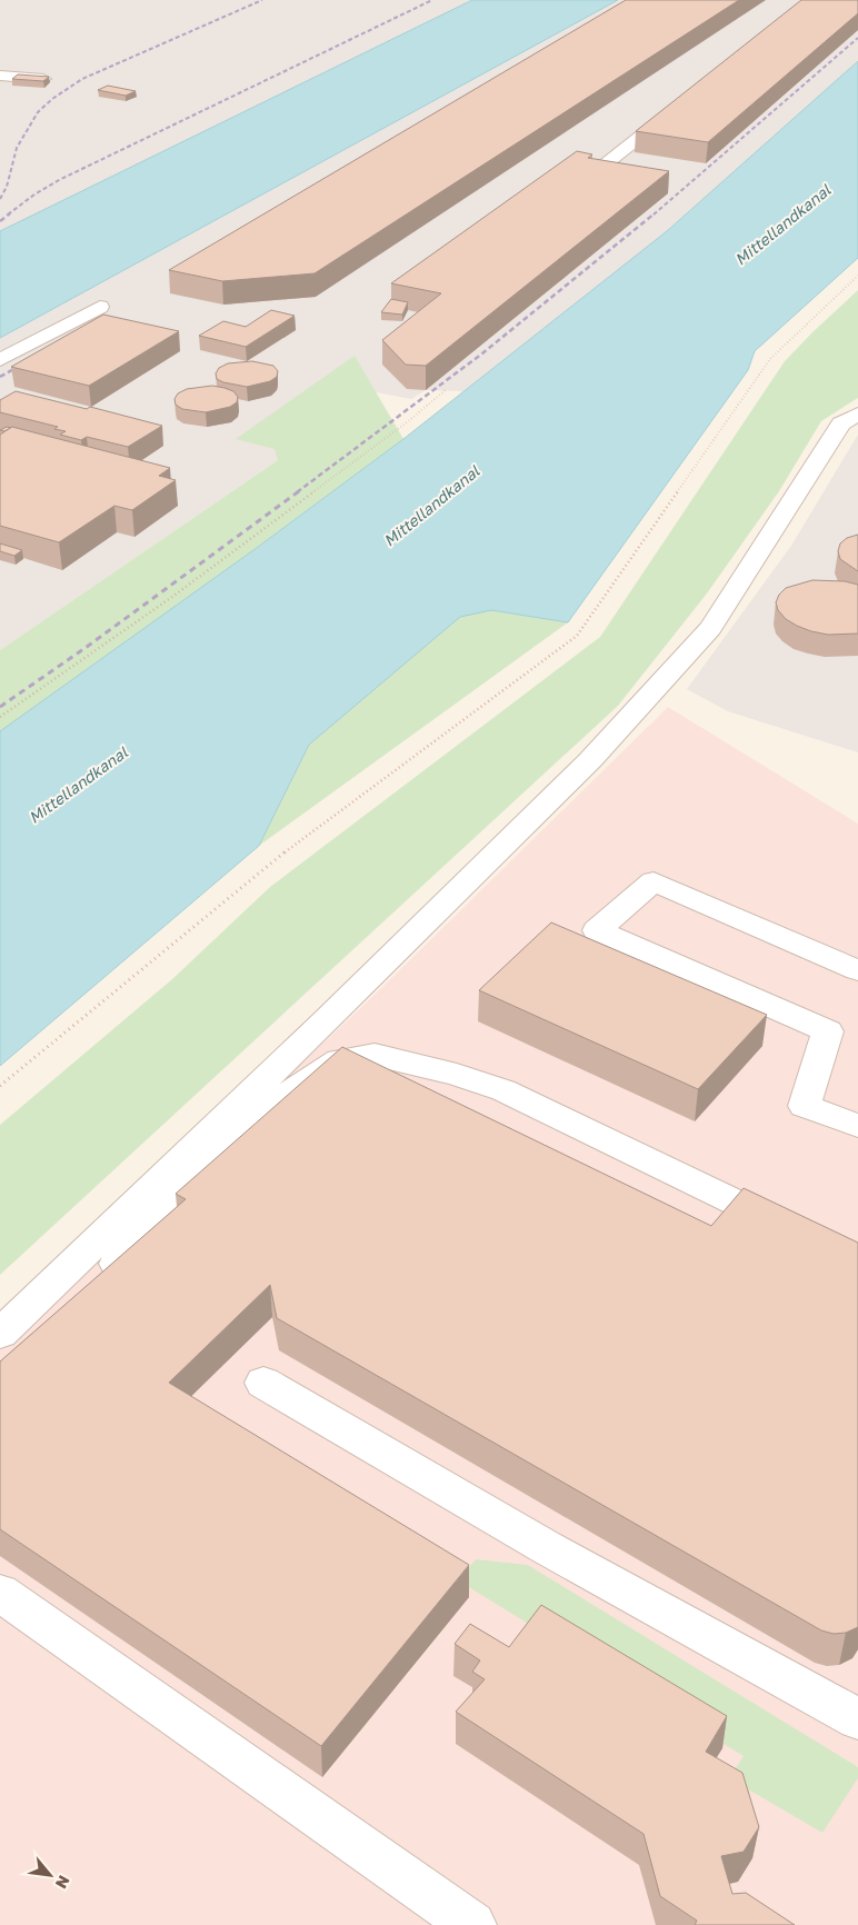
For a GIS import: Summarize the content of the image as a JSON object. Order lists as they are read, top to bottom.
{
  "water": ["Mittellandkanal"],
  "north": "bottom right"
}
